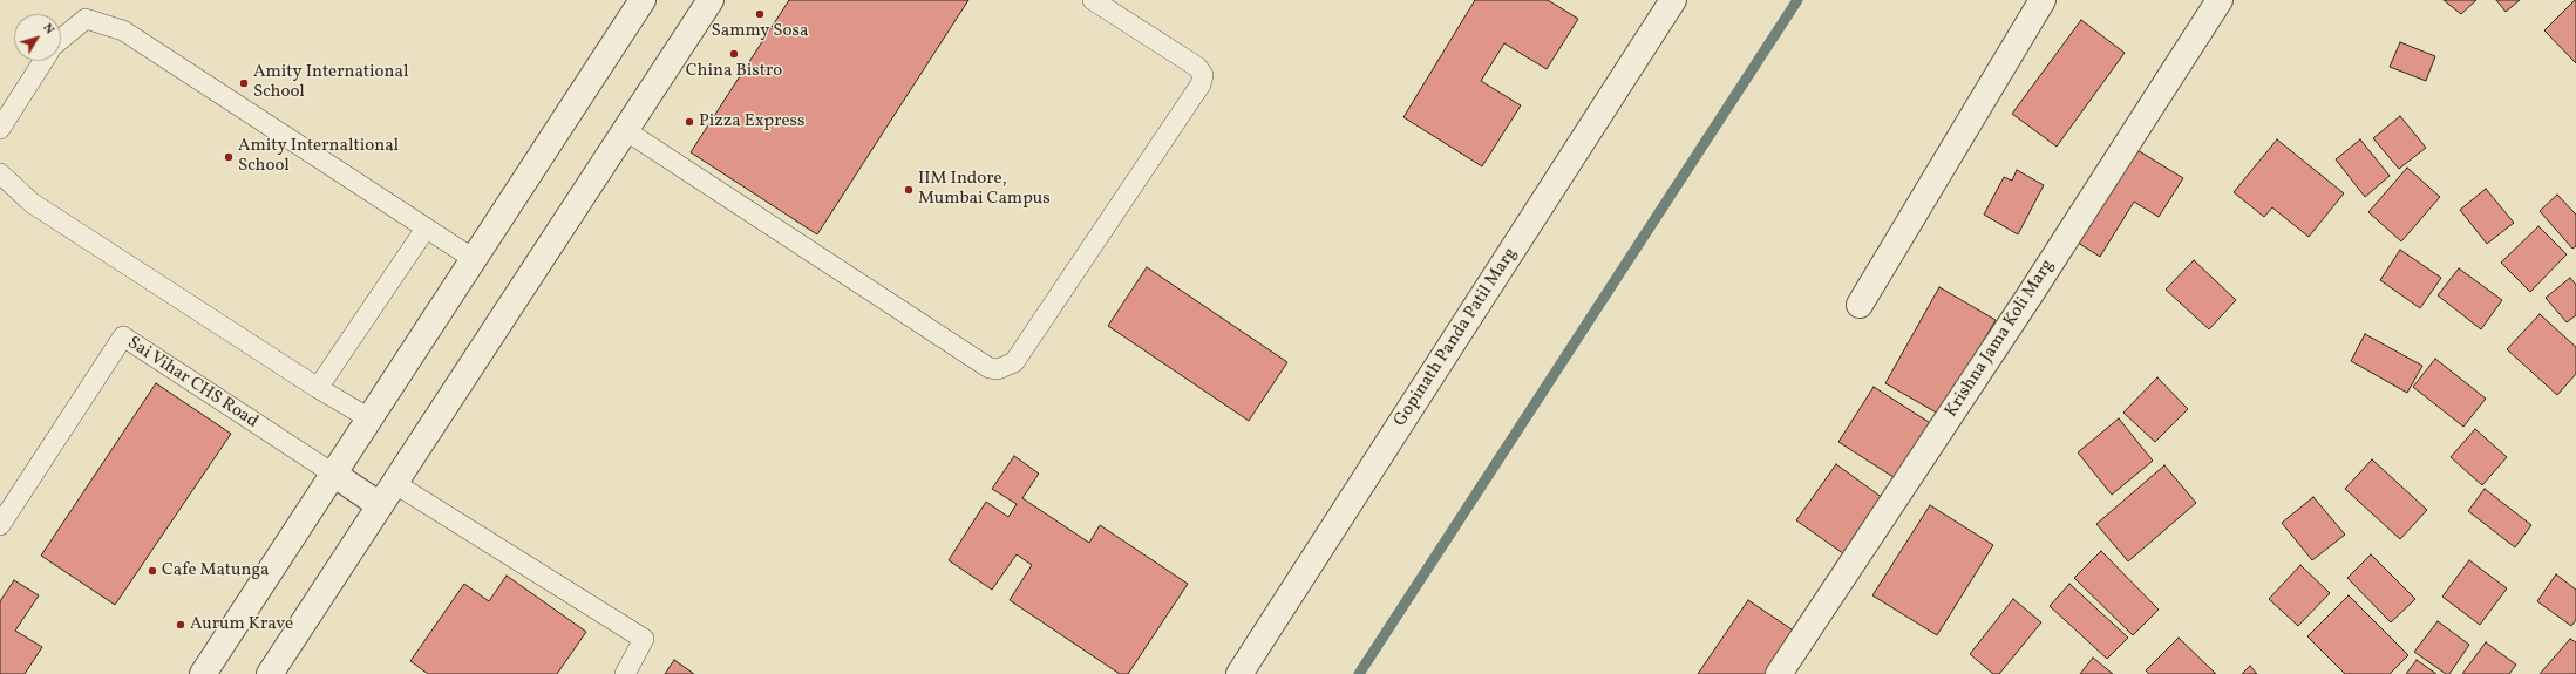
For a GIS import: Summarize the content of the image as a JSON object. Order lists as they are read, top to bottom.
{
  "streets": {
    "street": ["Gopinath Panda Patil Marg", "Krishna Jama Koli Marg"],
    "lane": ["Sai Vihar CHS Road"]
  },
  "places": [
    "Sammy Sosa",
    "China Bistro",
    "Amity International School",
    "Pizza Express",
    "Amity Internaltional School",
    "IIM Indore, Mumbai Campus",
    "Cafe Matunga",
    "Aurum Krave"
  ],
  "north": "top right"
}
